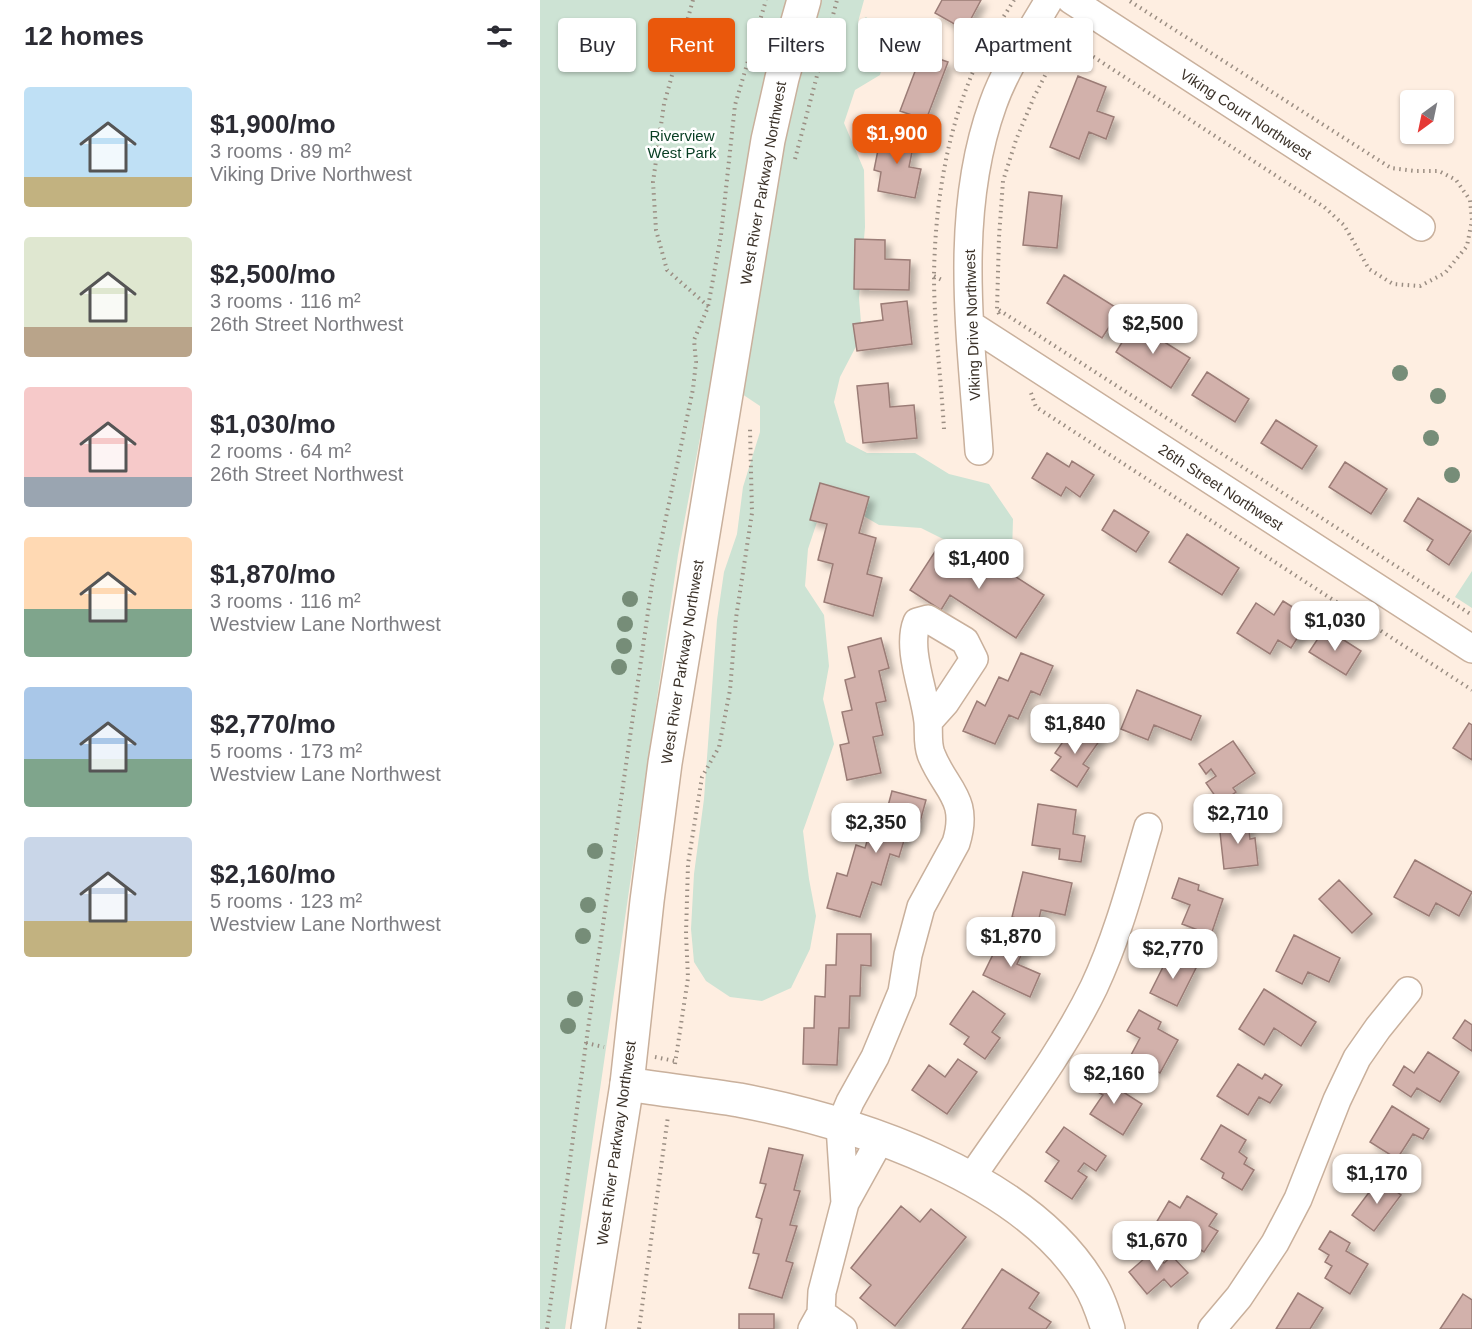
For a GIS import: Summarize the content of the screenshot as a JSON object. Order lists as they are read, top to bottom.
{
  "streets": {
    "main road": ["West River Parkway Northwest"],
    "street": ["Viking Court Northwest", "Viking Drive Northwest", "26th Street Northwest"]
  },
  "crossings": [
    ["Viking Drive Northwest", "26th Street Northwest"]
  ],
  "parks": ["Riverview West Park"],
  "north": "bottom left",
  "page": {
    "heading": "12 homes",
    "chip": [
      "Buy",
      "Rent",
      "Filters",
      "New",
      "Apartment"
    ],
    "list": [
      {
        "name": "$1,900/mo",
        "note": "3 rooms · 89 m² · Viking Drive Northwest"
      },
      {
        "name": "$2,500/mo",
        "note": "3 rooms · 116 m² · 26th Street Northwest"
      },
      {
        "name": "$1,030/mo",
        "note": "2 rooms · 64 m² · 26th Street Northwest"
      },
      {
        "name": "$1,870/mo",
        "note": "3 rooms · 116 m² · Westview Lane Northwest"
      },
      {
        "name": "$2,770/mo",
        "note": "5 rooms · 173 m² · Westview Lane Northwest"
      },
      {
        "name": "$2,160/mo",
        "note": "5 rooms · 123 m² · Westview Lane Northwest"
      }
    ],
    "price": [
      "$1,900",
      "$2,500",
      "$1,400",
      "$1,030",
      "$1,840",
      "$2,710",
      "$2,350",
      "$1,870",
      "$2,770",
      "$2,160",
      "$1,170",
      "$1,670"
    ]
  }
}
